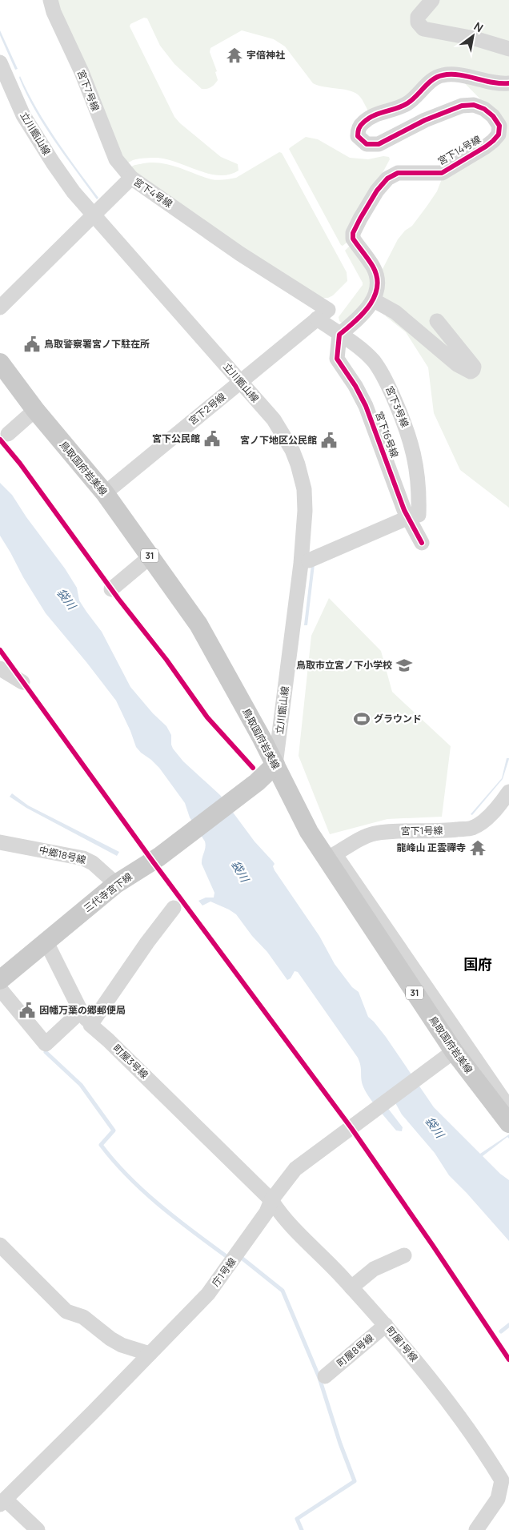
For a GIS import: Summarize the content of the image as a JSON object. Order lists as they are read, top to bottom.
{
  "streets": {
    "main road": ["鳥取国府岩美線", "31", "三代寺宮下線"],
    "street": [
      "宮下7号線",
      "立川甑山線",
      "宮下14号線",
      "宮下4号線",
      "宮下3号線",
      "宮下2号線",
      "宮下16号線",
      "宮下1号線",
      "中郷18号線",
      "町屋3号線",
      "庁1号線",
      "町屋1号線",
      "町屋8号線"
    ]
  },
  "crossings": [
    ["宮下7号線", "宮下4号線"],
    ["立川甑山線", "宮下4号線"],
    ["立川甑山線", "宮下2号線"],
    ["立川甑山線", "鳥取国府岩美線"],
    ["立川甑山線", "三代寺宮下線"],
    ["宮下4号線", "宮下3号線"],
    ["宮下4号線", "宮下2号線"],
    ["宮下3号線", "宮下2号線"],
    ["宮下3号線", "宮下16号線"],
    ["宮下2号線", "鳥取国府岩美線"],
    ["鳥取国府岩美線", "宮下1号線"],
    ["鳥取国府岩美線", "三代寺宮下線"],
    ["鳥取国府岩美線", "庁1号線"],
    ["中郷18号線", "三代寺宮下線"],
    ["三代寺宮下線", "町屋3号線"],
    ["町屋3号線", "庁1号線"],
    ["町屋3号線", "町屋1号線"],
    ["庁1号線", "町屋1号線"],
    ["町屋1号線", "町屋8号線"]
  ],
  "districts": ["国府"],
  "water": ["袋川"],
  "places": {
    "temple": ["宇倍神社", "龍峰山 正雲禪寺"],
    "public building": [
      "鳥取警察署宮ノ下駐在所",
      "宮下公民館",
      "宮ノ下地区公民館",
      "因幡万葉の郷郵便局"
    ],
    "school or university": ["鳥取市立宮ノ下小学校"],
    "sports": ["グラウンド"]
  },
  "north": "top right"
}
